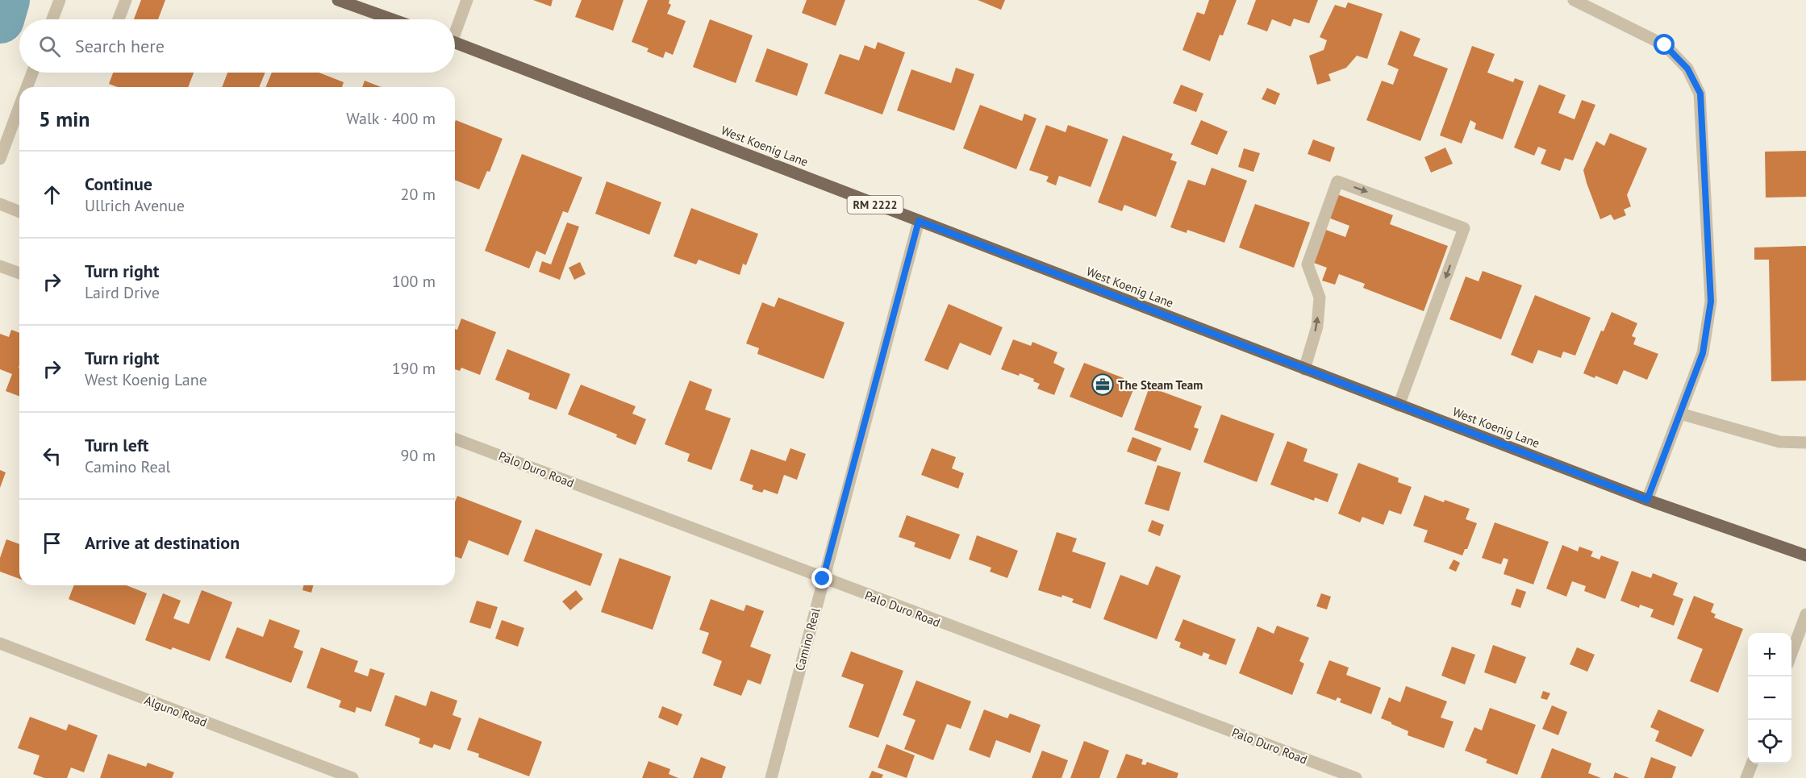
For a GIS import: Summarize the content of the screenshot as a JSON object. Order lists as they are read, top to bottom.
{
  "streets": {
    "main road": ["West Koenig Lane", "RM 2222"],
    "street": ["Palo Duro Road", "Camino Real", "Alguno Road"]
  },
  "crossings": [
    ["West Koenig Lane", "Camino Real"],
    ["Palo Duro Road", "Camino Real"]
  ],
  "places": {
    "office": ["The Steam Team"]
  },
  "page": {
    "search": "Search here",
    "heading": ["5 min", "Walk · 400 m"],
    "list": [
      ["Continue", "Ullrich Avenue", "20 m"],
      ["Turn right", "Laird Drive", "100 m"],
      ["Turn right", "West Koenig Lane", "190 m"],
      ["Turn left", "Camino Real", "90 m"],
      "Arrive at destination"
    ],
    "map_buttons": ["+", "−"]
  }
}
